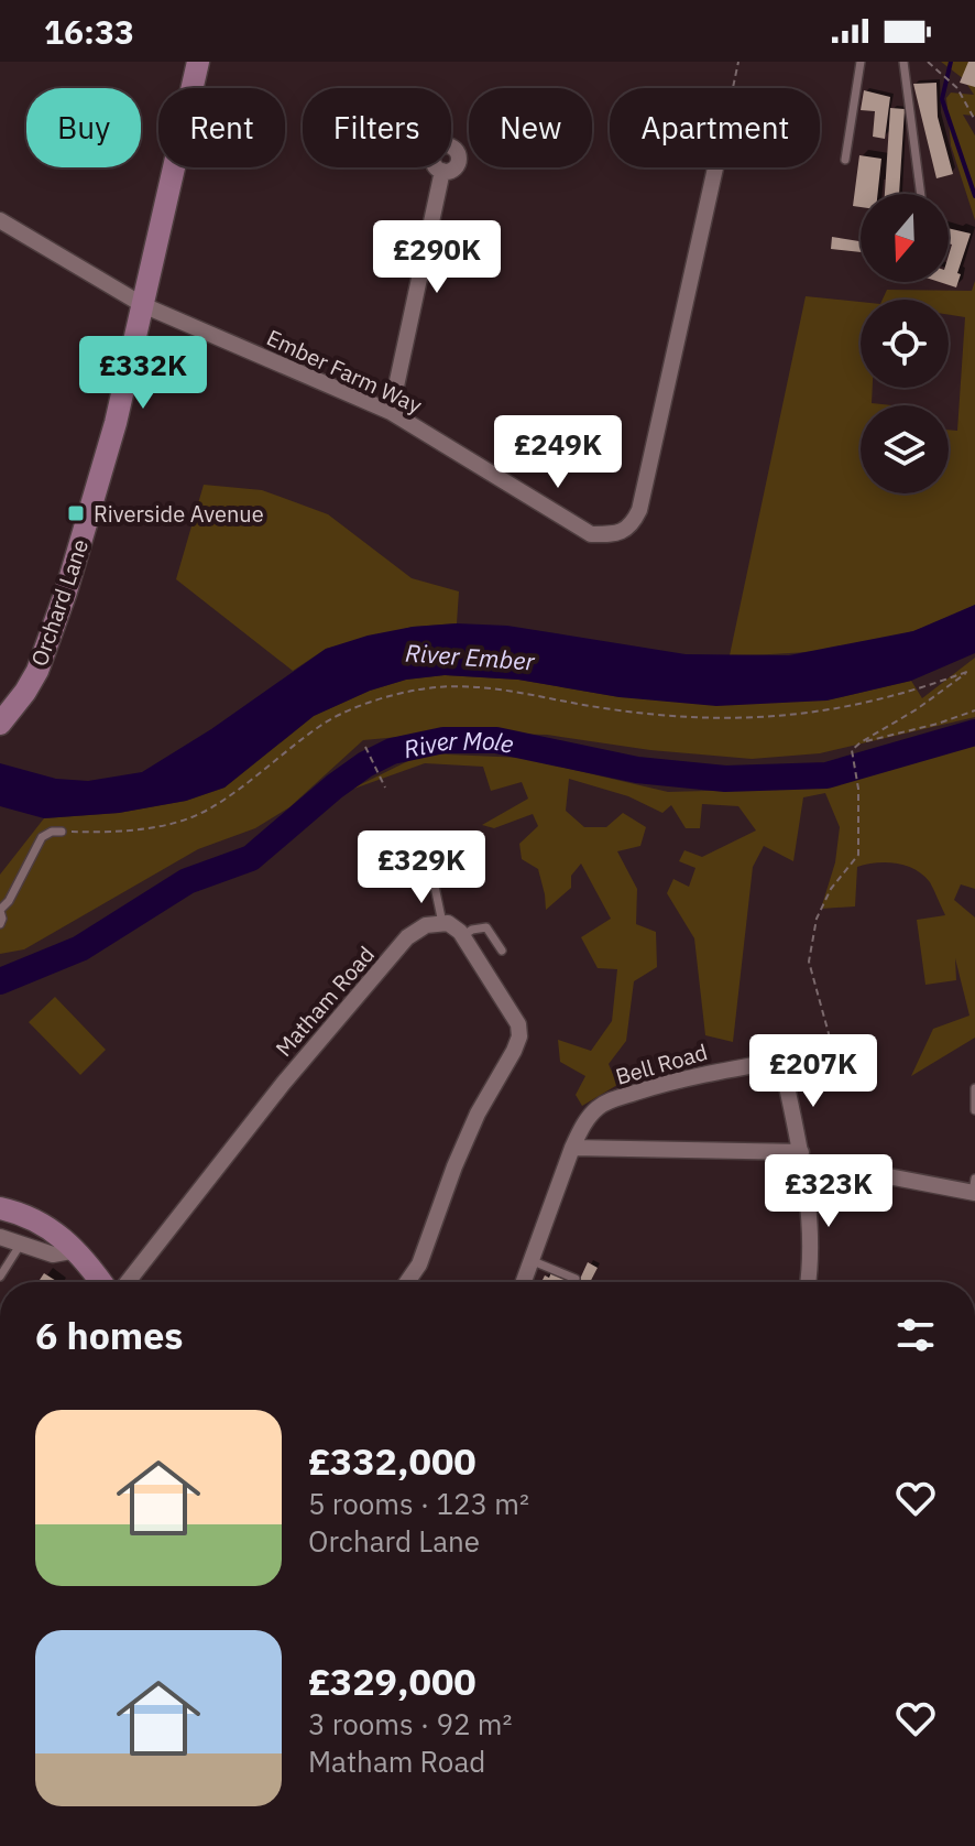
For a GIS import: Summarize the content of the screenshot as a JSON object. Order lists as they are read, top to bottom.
{
  "streets": {
    "main road": ["Orchard Lane"],
    "street": ["Ember Farm Way", "Matham Road", "Bell Road"]
  },
  "crossings": [
    ["Ember Farm Way", "Orchard Lane"]
  ],
  "water": ["River Ember", "River Mole"],
  "places": {
    "transit": ["Riverside Avenue"]
  },
  "north": "bottom",
  "page": {
    "status": "16:33",
    "chip": [
      "Buy",
      "Rent",
      "Filters",
      "New",
      "Apartment"
    ],
    "price": [
      "£290K",
      "£332K",
      "£249K",
      "£329K",
      "£207K",
      "£323K"
    ],
    "heading": "6 homes",
    "list": [
      {
        "name": "£332,000",
        "note": "5 rooms · 123 m² · Orchard Lane"
      },
      {
        "name": "£329,000",
        "note": "3 rooms · 92 m² · Matham Road"
      }
    ]
  }
}
